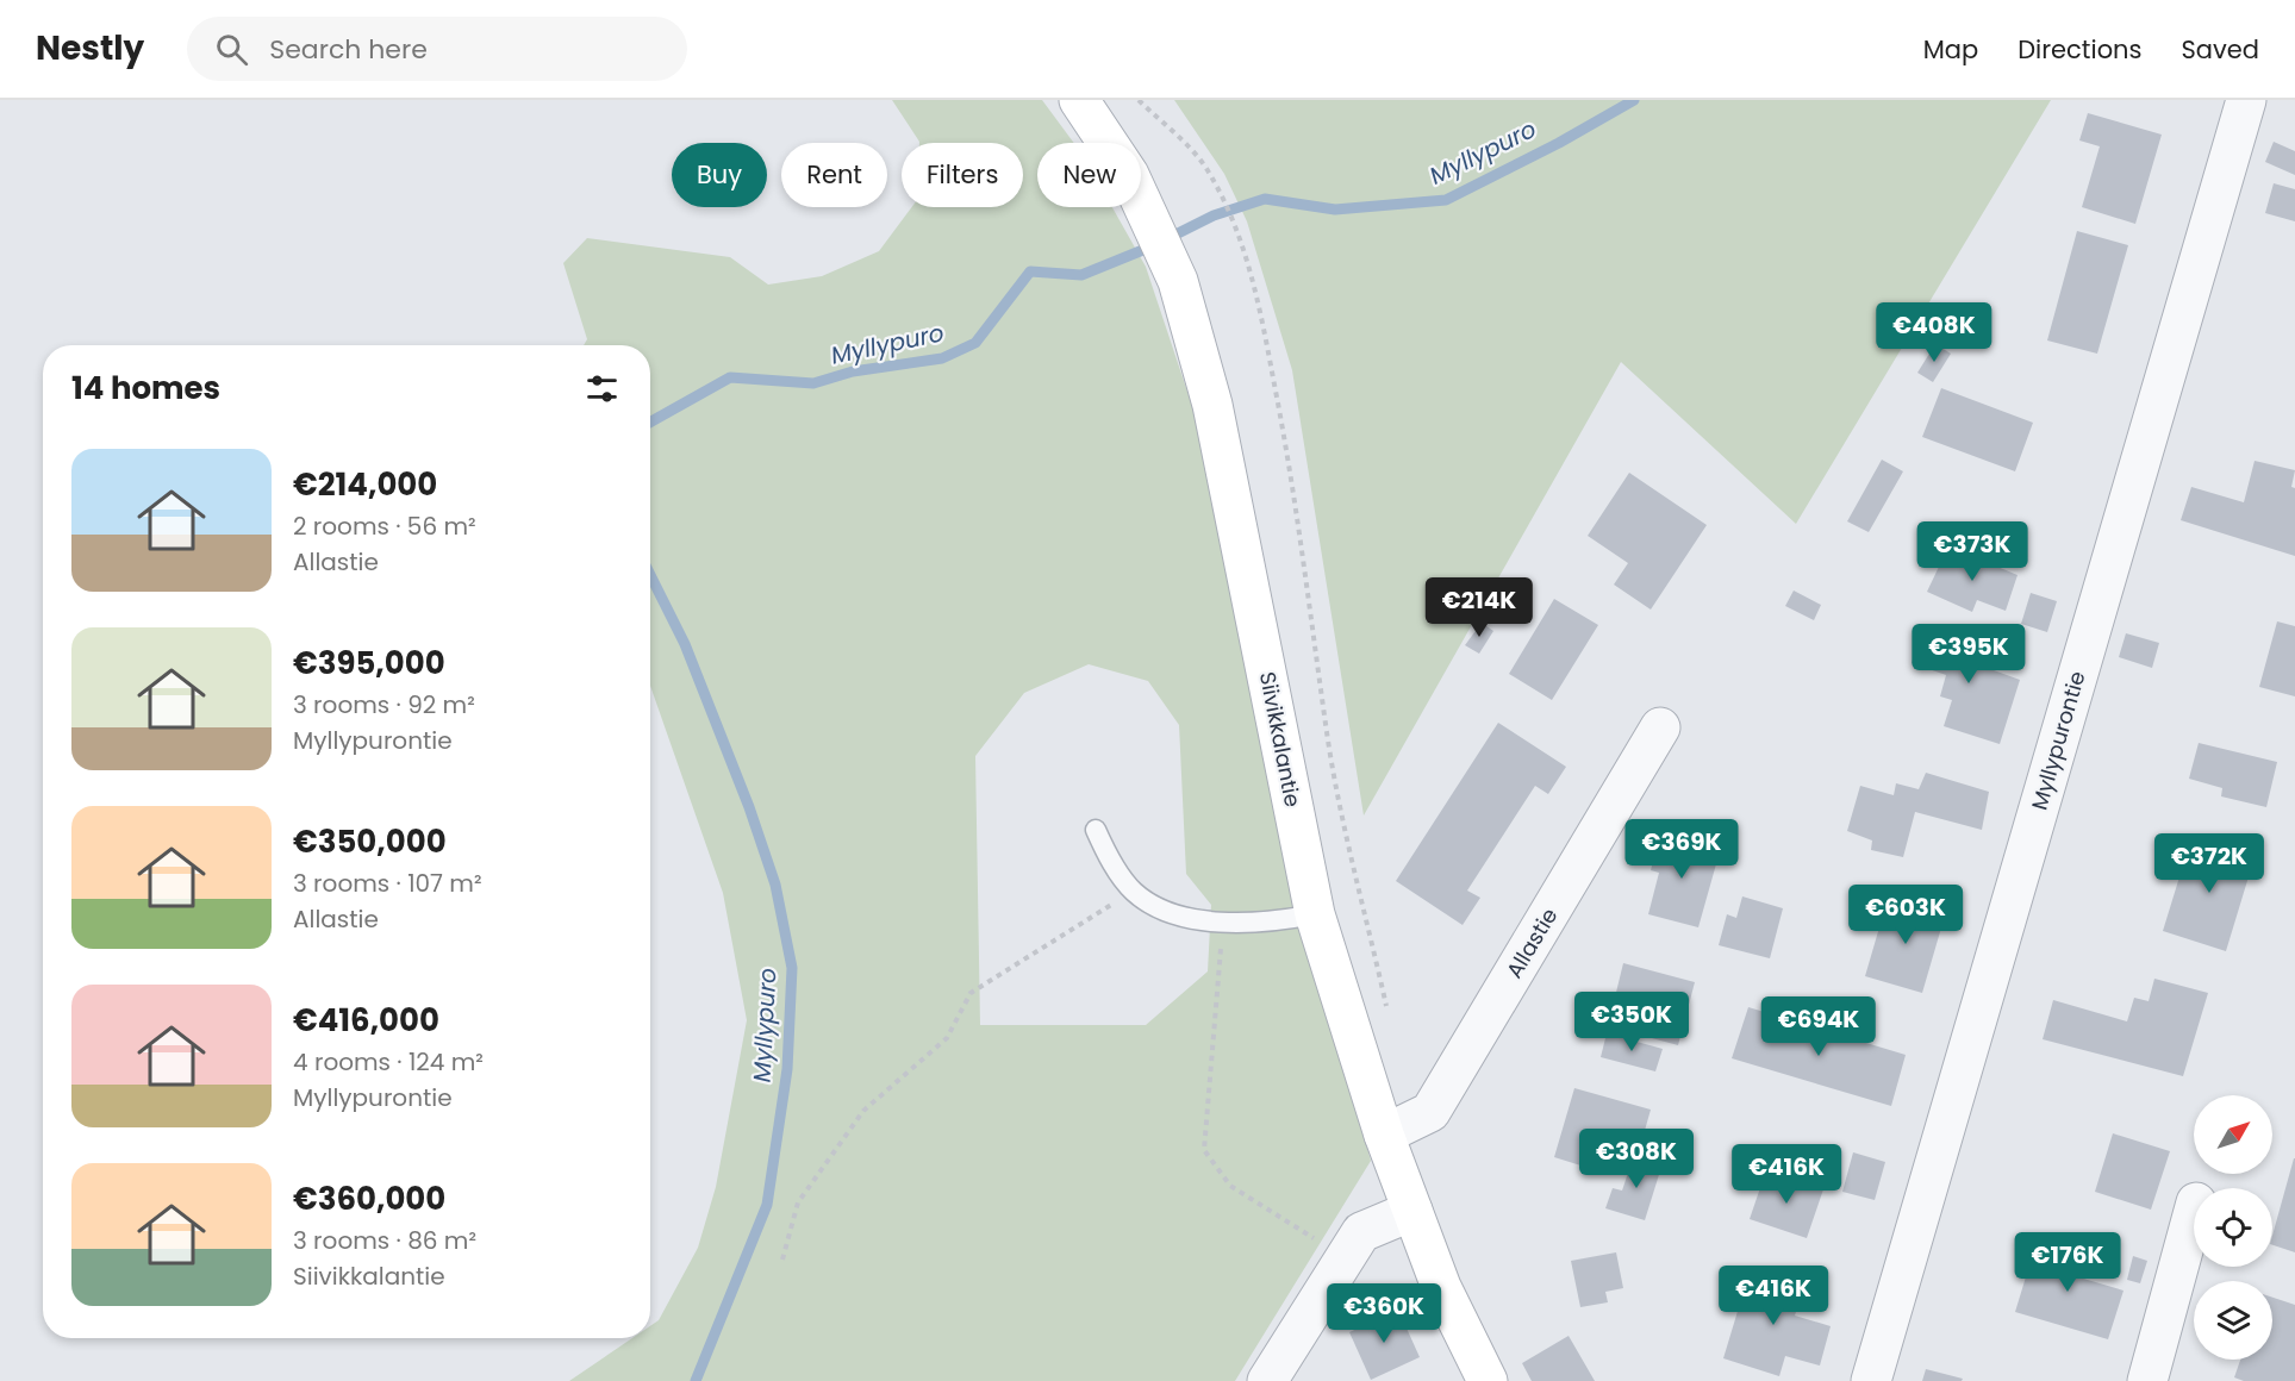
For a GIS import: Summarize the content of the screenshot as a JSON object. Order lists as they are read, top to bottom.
{
  "streets": {
    "main road": ["Siivikkalantie"],
    "street": ["Myllypurontie", "Allastie"]
  },
  "crossings": [
    ["Siivikkalantie", "Allastie"]
  ],
  "water": ["Myllypuro"],
  "north": "top right",
  "page": {
    "header": "Nestly",
    "search": "Search here",
    "nav": ["Map", "Directions", "Saved"],
    "chip": [
      "Buy",
      "Rent",
      "Filters",
      "New"
    ],
    "price": [
      "€408K",
      "€373K",
      "€214K",
      "€395K",
      "€369K",
      "€372K",
      "€603K",
      "€350K",
      "€694K",
      "€308K",
      "€416K",
      "€176K",
      "€416K",
      "€360K"
    ],
    "heading": "14 homes",
    "list": [
      {
        "name": "€214,000",
        "note": "2 rooms · 56 m² · Allastie"
      },
      {
        "name": "€395,000",
        "note": "3 rooms · 92 m² · Myllypurontie"
      },
      {
        "name": "€350,000",
        "note": "3 rooms · 107 m² · Allastie"
      },
      {
        "name": "€416,000",
        "note": "4 rooms · 124 m² · Myllypurontie"
      },
      {
        "name": "€360,000",
        "note": "3 rooms · 86 m² · Siivikkalantie"
      }
    ]
  }
}
